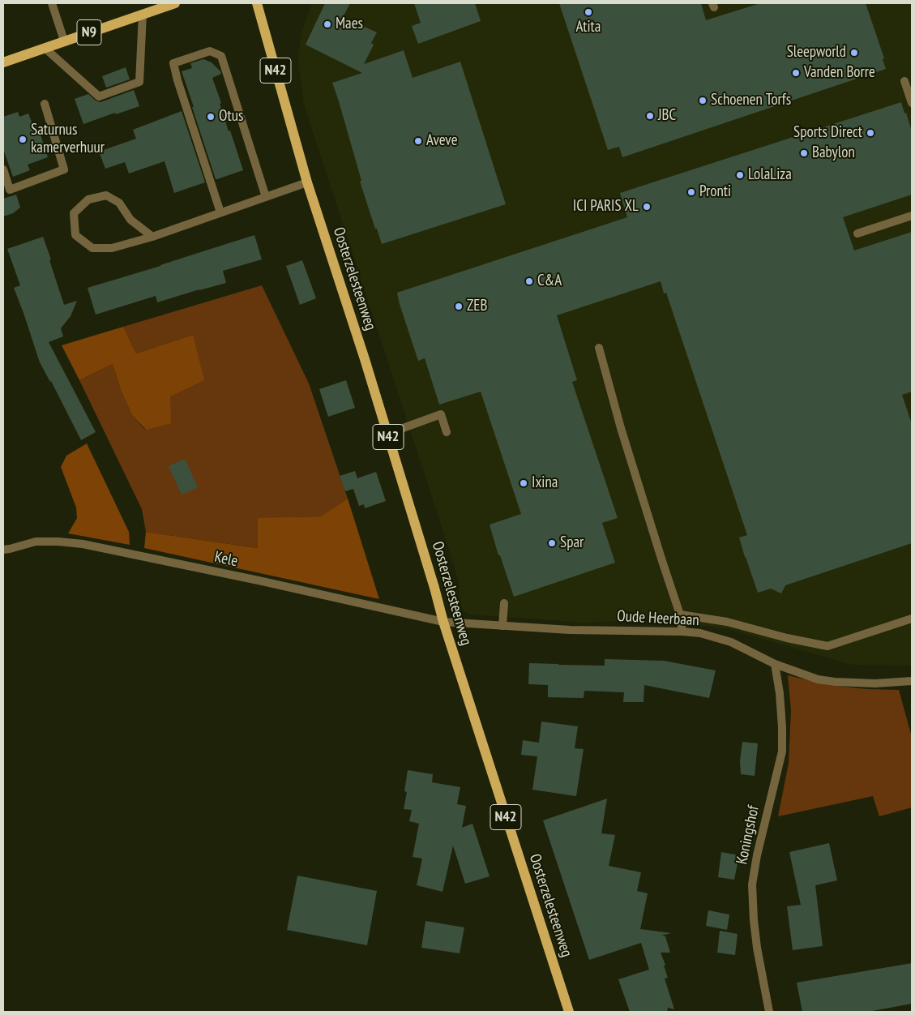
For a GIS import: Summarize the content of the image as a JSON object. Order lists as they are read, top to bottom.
{
  "streets": {
    "main road": ["N9", "N42", "Oosterzelesteenweg"],
    "street": ["Kele", "Oude Heerbaan", "Koningshof"]
  },
  "crossings": [
    ["Oosterzelesteenweg", "Kele"],
    ["Oosterzelesteenweg", "Oude Heerbaan"],
    ["Kele", "Oude Heerbaan"],
    ["Oude Heerbaan", "Koningshof"]
  ],
  "places": [
    "Atita",
    "Maes",
    "Sleepworld",
    "Vanden Borre",
    "Schoenen Torfs",
    "JBC",
    "Otus",
    "Sports Direct",
    "Saturnus kamerverhuur",
    "Aveve",
    "Babylon",
    "LolaLiza",
    "Pronti",
    "ICI PARIS XL",
    "C&A",
    "ZEB",
    "Ixina",
    "Spar"
  ]
}
